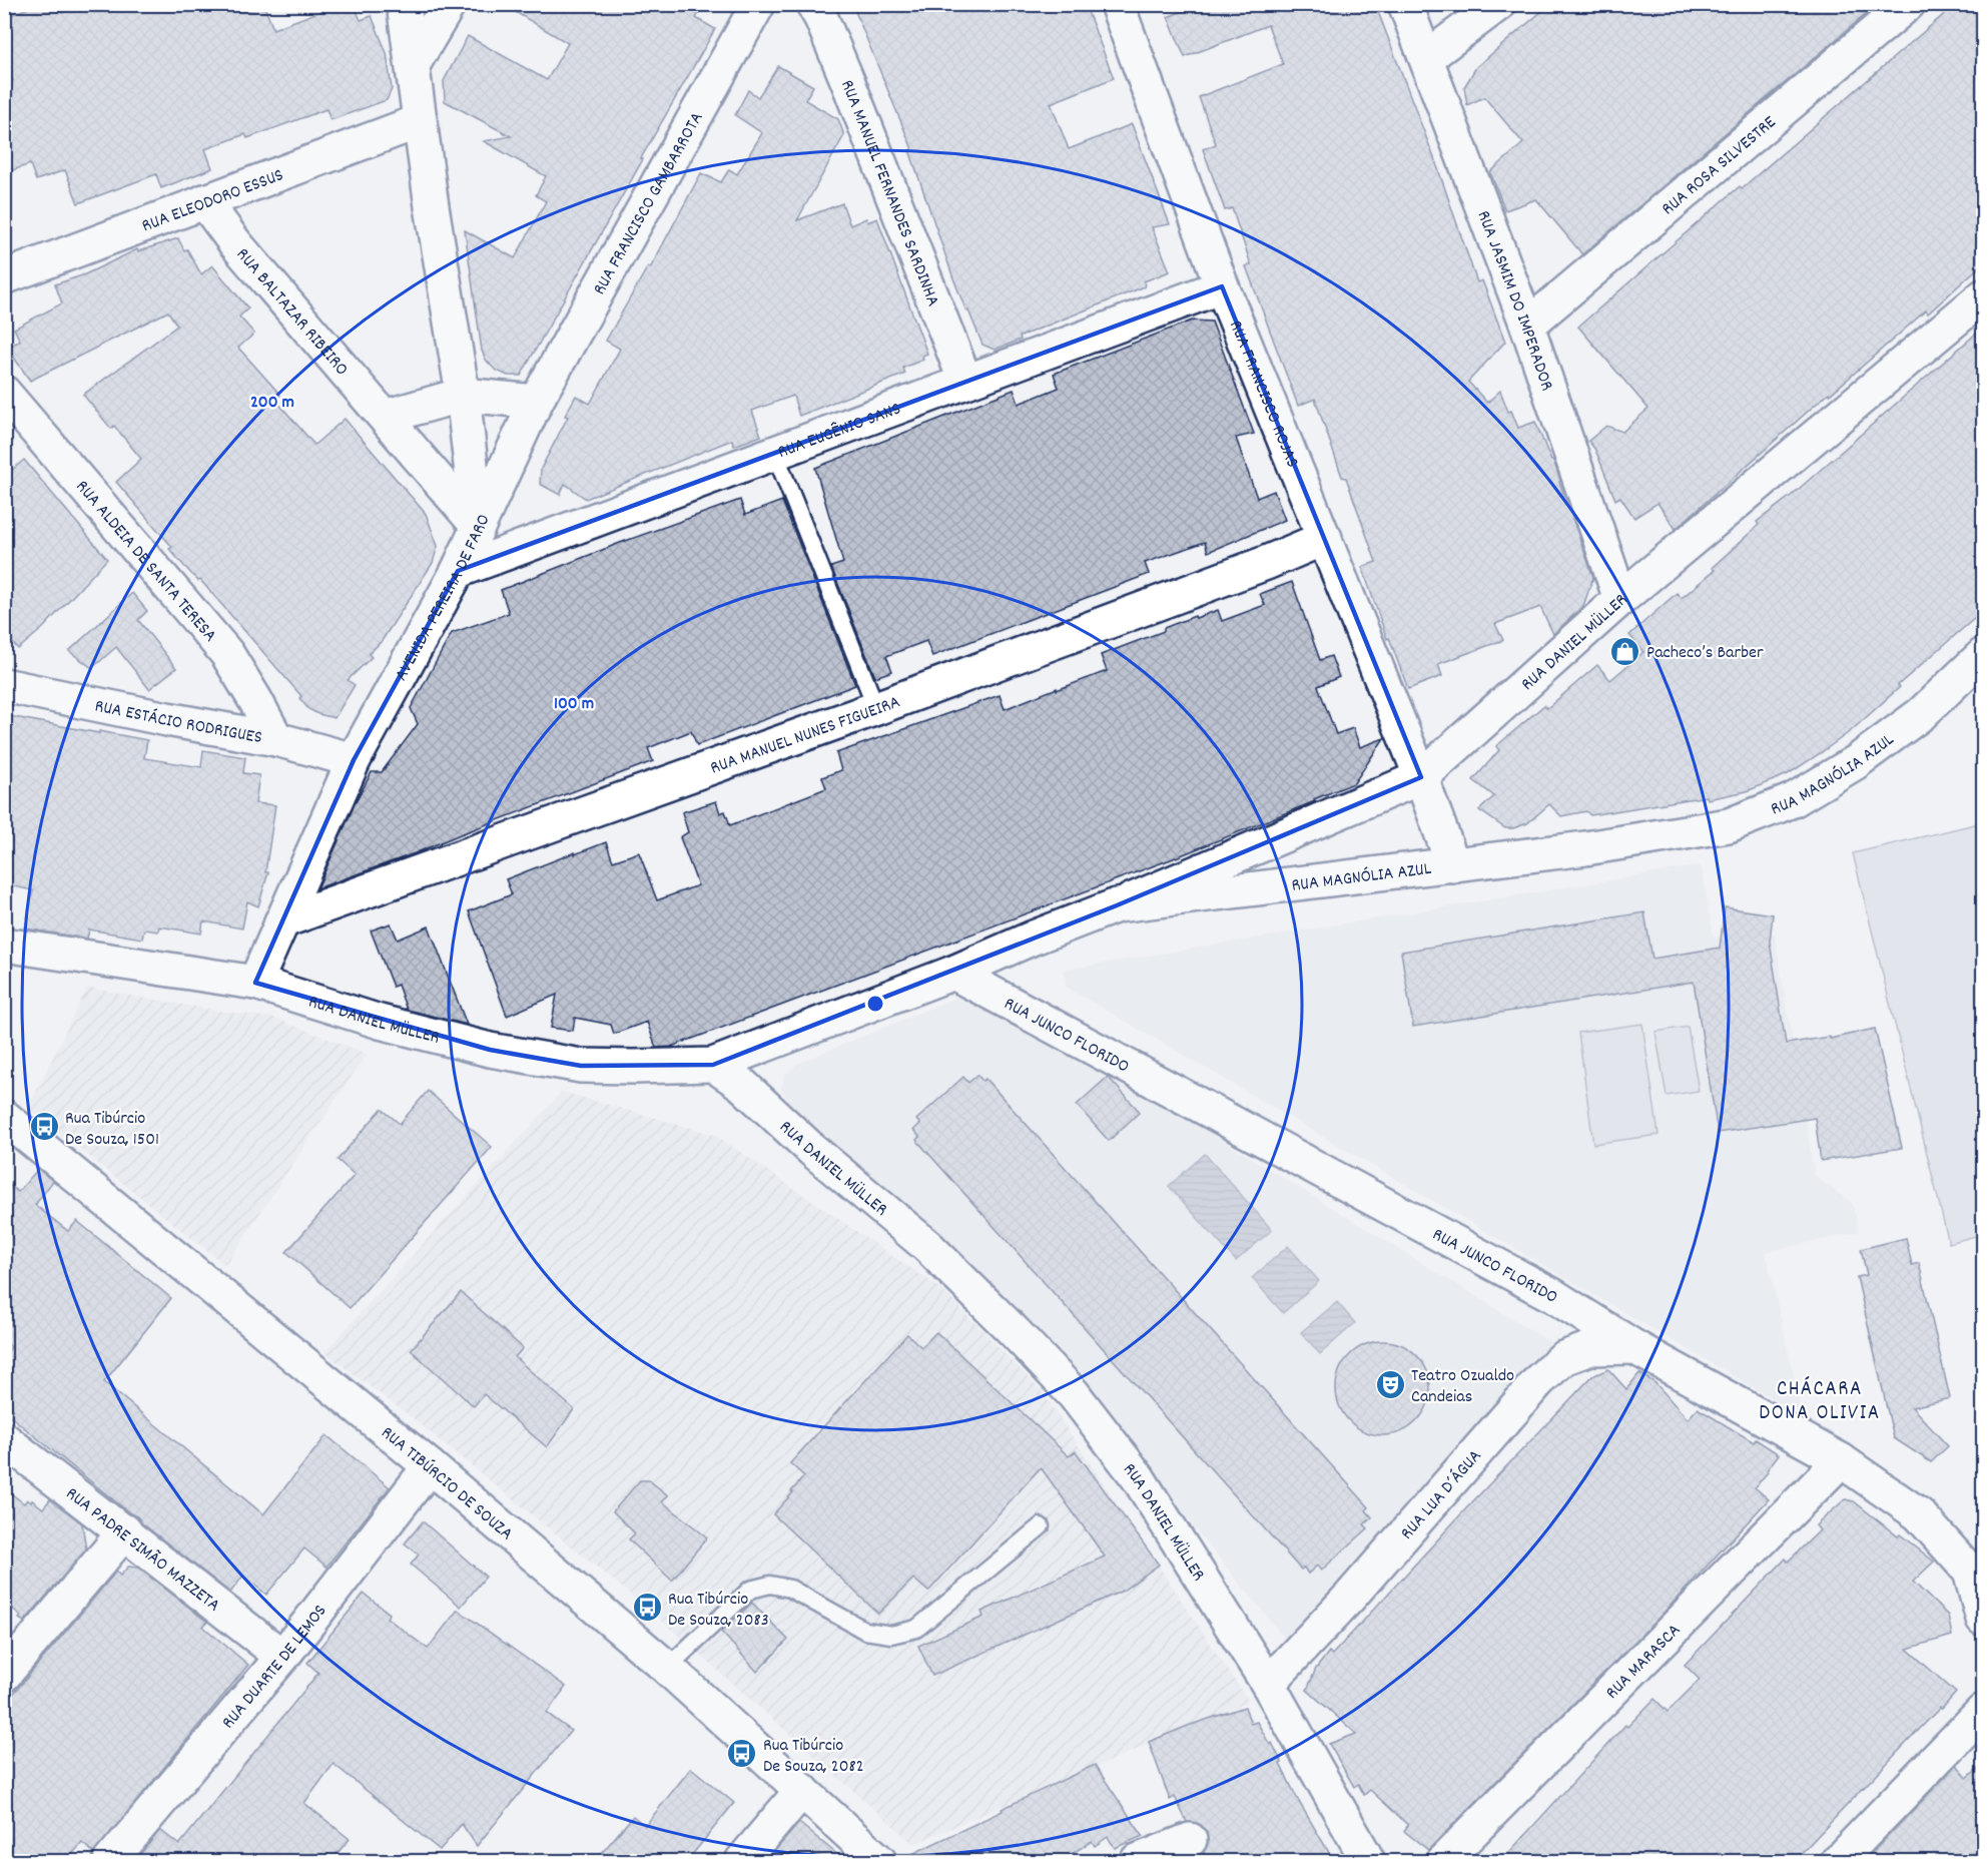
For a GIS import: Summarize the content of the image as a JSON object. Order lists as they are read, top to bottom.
{
  "streets": {
    "street": [
      "RUA ROSA SILVESTRE",
      "RUA MANUEL FERNANDES SARDINHA",
      "RUA ELEODORO ESSUS",
      "RUA FRANCISCO GAMBARROTA",
      "RUA JASMIM DO IMPERADOR",
      "RUA BALTAZAR RIBEIRO",
      "RUA FRANCISCO ROJAS",
      "RUA EUGÊNIO SANS",
      "RUA ALDEIA DE SANTA TERESA",
      "AVENIDA PEREIRA DE FARO",
      "RUA DANIEL MÜLLER",
      "RUA ESTÁCIO RODRIGUES",
      "RUA MANUEL NUNES FIGUEIRA",
      "RUA MAGNÓLIA AZUL",
      "RUA JUNCO FLORIDO",
      "RUA TIBÚRCIO DE SOUZA",
      "RUA LUA D´ÁGUA",
      "RUA PADRE SIMÃO MAZZETA",
      "RUA MARASCA",
      "RUA DUARTE DE LEMOS"
    ]
  },
  "crossings": [
    ["RUA ROSA SILVESTRE", "RUA JASMIM DO IMPERADOR"],
    ["RUA MANUEL FERNANDES SARDINHA", "RUA EUGÊNIO SANS"],
    ["RUA ELEODORO ESSUS", "RUA BALTAZAR RIBEIRO"],
    ["RUA ELEODORO ESSUS", "AVENIDA PEREIRA DE FARO"],
    ["RUA FRANCISCO GAMBARROTA", "RUA BALTAZAR RIBEIRO"],
    ["RUA FRANCISCO GAMBARROTA", "AVENIDA PEREIRA DE FARO"],
    ["RUA JASMIM DO IMPERADOR", "RUA DANIEL MÜLLER"],
    ["RUA BALTAZAR RIBEIRO", "AVENIDA PEREIRA DE FARO"],
    ["RUA FRANCISCO ROJAS", "RUA EUGÊNIO SANS"],
    ["RUA FRANCISCO ROJAS", "RUA DANIEL MÜLLER"],
    ["RUA FRANCISCO ROJAS", "RUA MANUEL NUNES FIGUEIRA"],
    ["RUA FRANCISCO ROJAS", "RUA MAGNÓLIA AZUL"],
    ["RUA EUGÊNIO SANS", "AVENIDA PEREIRA DE FARO"],
    ["RUA ALDEIA DE SANTA TERESA", "RUA ESTÁCIO RODRIGUES"],
    ["AVENIDA PEREIRA DE FARO", "RUA DANIEL MÜLLER"],
    ["AVENIDA PEREIRA DE FARO", "RUA ESTÁCIO RODRIGUES"],
    ["AVENIDA PEREIRA DE FARO", "RUA MANUEL NUNES FIGUEIRA"],
    ["RUA DANIEL MÜLLER", "RUA MAGNÓLIA AZUL"],
    ["RUA DANIEL MÜLLER", "RUA LUA D´ÁGUA"],
    ["RUA MAGNÓLIA AZUL", "RUA JUNCO FLORIDO"],
    ["RUA JUNCO FLORIDO", "RUA LUA D´ÁGUA"],
    ["RUA JUNCO FLORIDO", "RUA MARASCA"],
    ["RUA TIBÚRCIO DE SOUZA", "RUA DUARTE DE LEMOS"],
    ["RUA PADRE SIMÃO MAZZETA", "RUA DUARTE DE LEMOS"]
  ],
  "districts": ["CHÁCARA DONA OLIVIA"],
  "places": {
    "shop": ["Pacheco’s Barber"],
    "bus stop": ["Rua Tibúrcio De Souza, 1501", "Rua Tibúrcio De Souza, 2083", "Rua Tibúrcio De Souza, 2082"],
    "theatre": ["Teatro Ozualdo Candeias"]
  },
  "rings": ["200 m", "100 m"]
}
